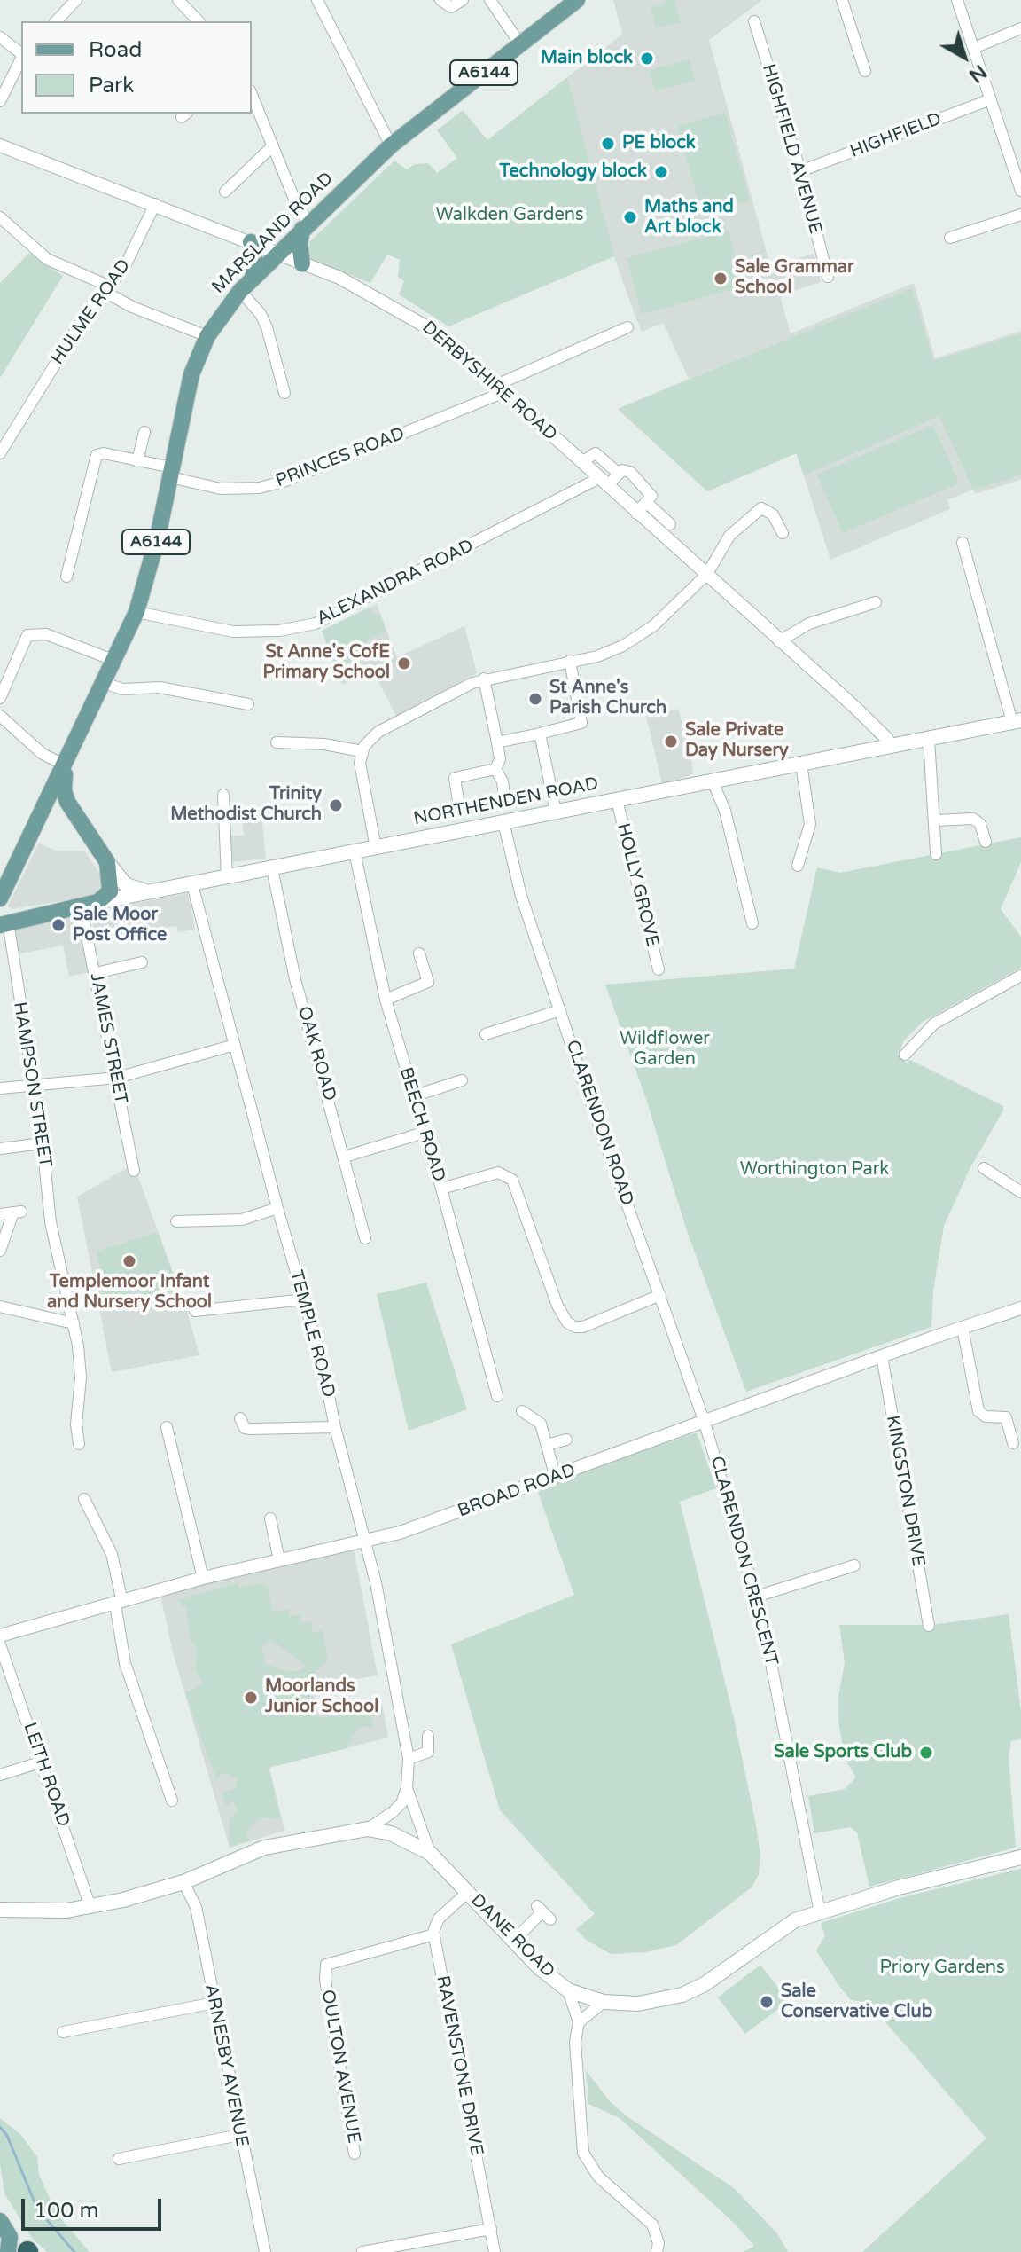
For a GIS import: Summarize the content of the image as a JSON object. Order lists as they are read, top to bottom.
{
  "streets": {
    "main road": [
      "A6144",
      "MARSLAND ROAD",
      "NORTHENDEN ROAD",
      "DANE ROAD"
    ],
    "street": [
      "HIGHFIELD",
      "HIGHFIELD AVENUE",
      "HULME ROAD",
      "DERBYSHIRE ROAD",
      "PRINCES ROAD",
      "ALEXANDRA ROAD",
      "HOLLY GROVE",
      "JAMES STREET",
      "OAK ROAD",
      "HAMPSON STREET",
      "CLARENDON ROAD",
      "BEECH ROAD",
      "TEMPLE ROAD",
      "BROAD ROAD",
      "KINGSTON DRIVE",
      "CLARENDON CRESCENT",
      "LEITH ROAD",
      "ARNESBY AVENUE",
      "RAVENSTONE DRIVE",
      "OULTON AVENUE"
    ]
  },
  "crossings": [
    ["A6144", "MARSLAND ROAD"],
    ["HIGHFIELD", "HIGHFIELD AVENUE"],
    ["MARSLAND ROAD", "DERBYSHIRE ROAD"],
    ["MARSLAND ROAD", "PRINCES ROAD"],
    ["MARSLAND ROAD", "ALEXANDRA ROAD"],
    ["HULME ROAD", "DERBYSHIRE ROAD"],
    ["DERBYSHIRE ROAD", "PRINCES ROAD"],
    ["DERBYSHIRE ROAD", "ALEXANDRA ROAD"],
    ["DERBYSHIRE ROAD", "NORTHENDEN ROAD"],
    ["NORTHENDEN ROAD", "HOLLY GROVE"],
    ["NORTHENDEN ROAD", "JAMES STREET"],
    ["NORTHENDEN ROAD", "OAK ROAD"],
    ["NORTHENDEN ROAD", "HAMPSON STREET"],
    ["NORTHENDEN ROAD", "CLARENDON ROAD"],
    ["NORTHENDEN ROAD", "BEECH ROAD"],
    ["NORTHENDEN ROAD", "TEMPLE ROAD"],
    ["CLARENDON ROAD", "BROAD ROAD"],
    ["CLARENDON ROAD", "CLARENDON CRESCENT"],
    ["TEMPLE ROAD", "BROAD ROAD"],
    ["TEMPLE ROAD", "DANE ROAD"],
    ["BROAD ROAD", "KINGSTON DRIVE"],
    ["BROAD ROAD", "CLARENDON CRESCENT"],
    ["CLARENDON CRESCENT", "DANE ROAD"],
    ["LEITH ROAD", "DANE ROAD"],
    ["DANE ROAD", "ARNESBY AVENUE"],
    ["RAVENSTONE DRIVE", "OULTON AVENUE"]
  ],
  "parks": [
    "Walkden Gardens",
    "Wildflower Garden",
    "Worthington Park",
    "Priory Gardens"
  ],
  "places": [
    "Main block",
    "PE block",
    "Technology block",
    "Maths and Art block",
    "Sale Grammar School",
    "St Anne's CofE Primary School",
    "St Anne's Parish Church",
    "Sale Private Day Nursery",
    "Trinity Methodist Church",
    "Sale Moor Post Office",
    "Templemoor Infant and Nursery School",
    "Moorlands Junior School",
    "Sale Sports Club",
    "Sale Conservative Club"
  ],
  "legend": ["Road", "Park"],
  "scale_bar": "100 m",
  "north": "bottom right"
}
